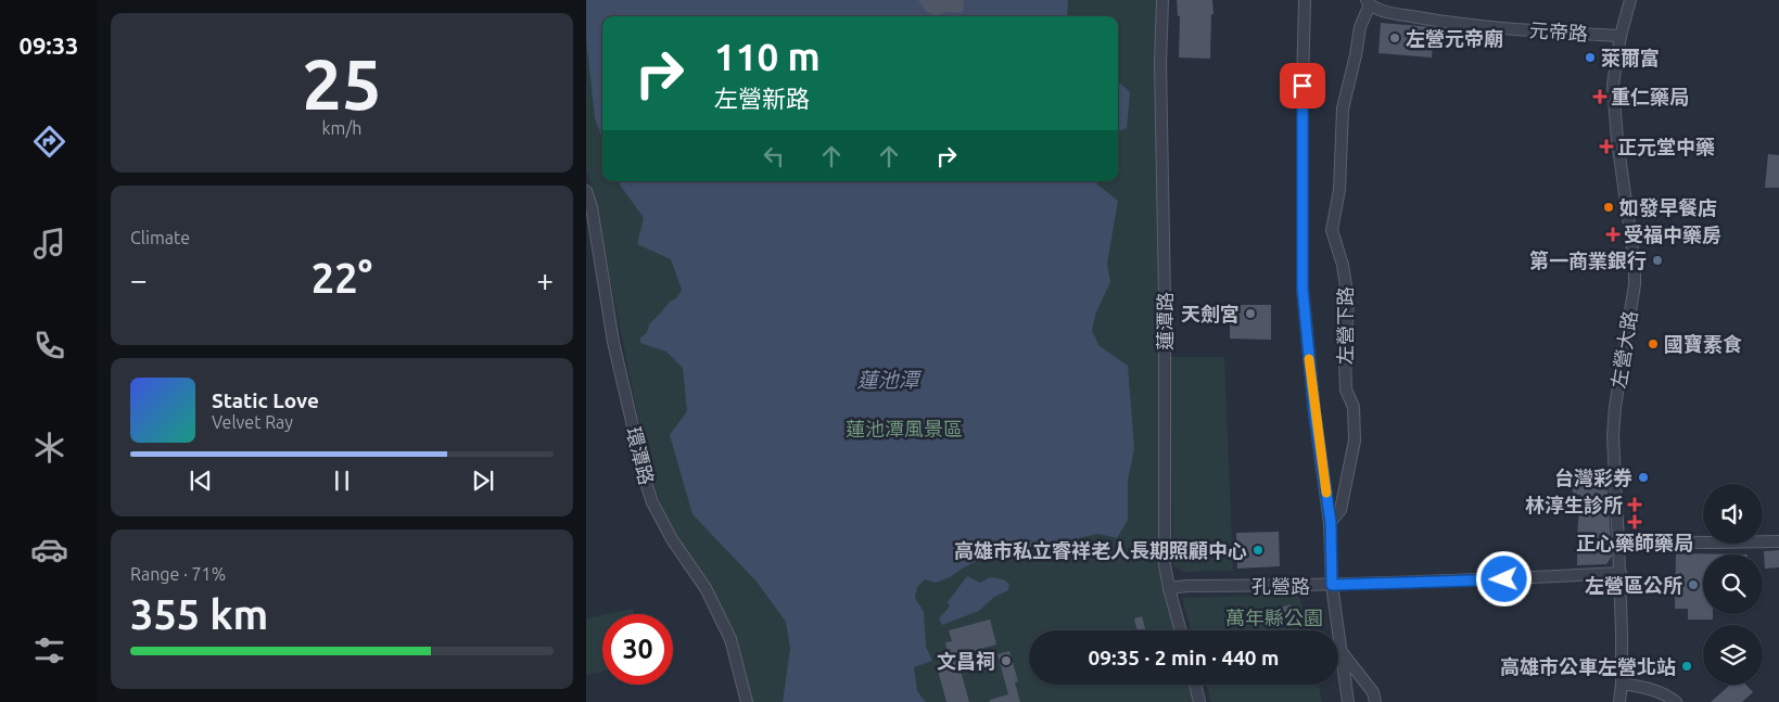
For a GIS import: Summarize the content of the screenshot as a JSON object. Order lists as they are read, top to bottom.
{
  "streets": {
    "street": [
      "元帝路",
      "蓮潭路",
      "左營下路",
      "左營大路",
      "環潭路",
      "孔營路"
    ]
  },
  "crossings": [
    ["元帝路", "左營下路"],
    ["元帝路", "左營大路"],
    ["蓮潭路", "孔營路"],
    ["左營大路", "孔營路"]
  ],
  "water": ["蓮池潭"],
  "parks": ["蓮池潭風景區", "萬年縣公園"],
  "places": {
    "other": [
      "左營元帝廟",
      "萊爾富",
      "如發早餐店",
      "第一商業銀行",
      "天劍宮",
      "國寶素食",
      "台灣彩券",
      "高雄市私立睿祥老人長期照顧中心",
      "左營區公所",
      "文昌祠",
      "高雄市公車左營北站"
    ],
    "health": [
      "重仁藥局",
      "正元堂中藥",
      "受福中藥房",
      "林淳生診所",
      "正心藥師藥局"
    ]
  },
  "page": {
    "tabs": "09:33",
    "tile": [
      ["25", "km/h"],
      "Climate",
      ["Range · 71%", "355 km"]
    ],
    "turn": ["110 m", "左營新路"],
    "heat": ["−", "22°", "+"],
    "song": ["Static Love", "Velvet Ray"],
    "limit": "30",
    "trip": "09:35 · 2 min · 440 m"
  }
}
